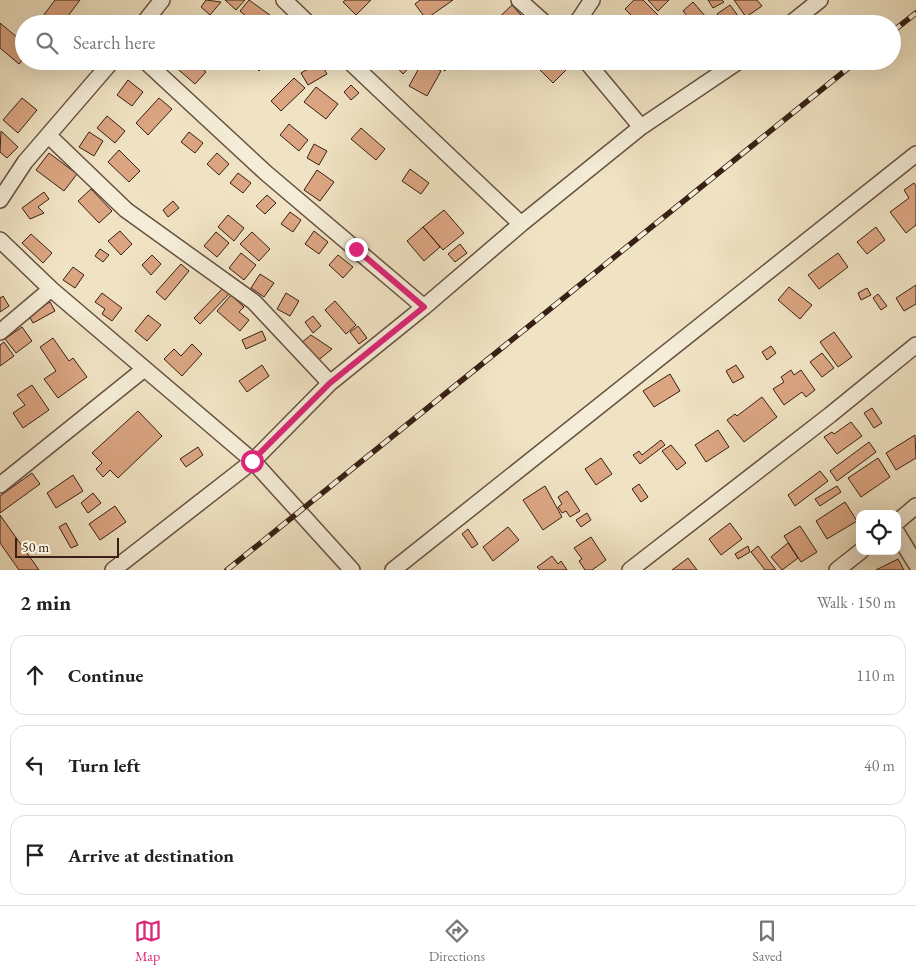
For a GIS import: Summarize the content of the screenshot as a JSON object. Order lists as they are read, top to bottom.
{
  "scale_bar": "50 m",
  "page": {
    "search": "Search here",
    "scale": "50 m",
    "heading": ["2 min", "Walk · 150 m"],
    "list": [
      ["Continue", "110 m"],
      ["Turn left", "40 m"],
      "Arrive at destination"
    ],
    "nav": ["Map", "Directions", "Saved"]
  }
}
